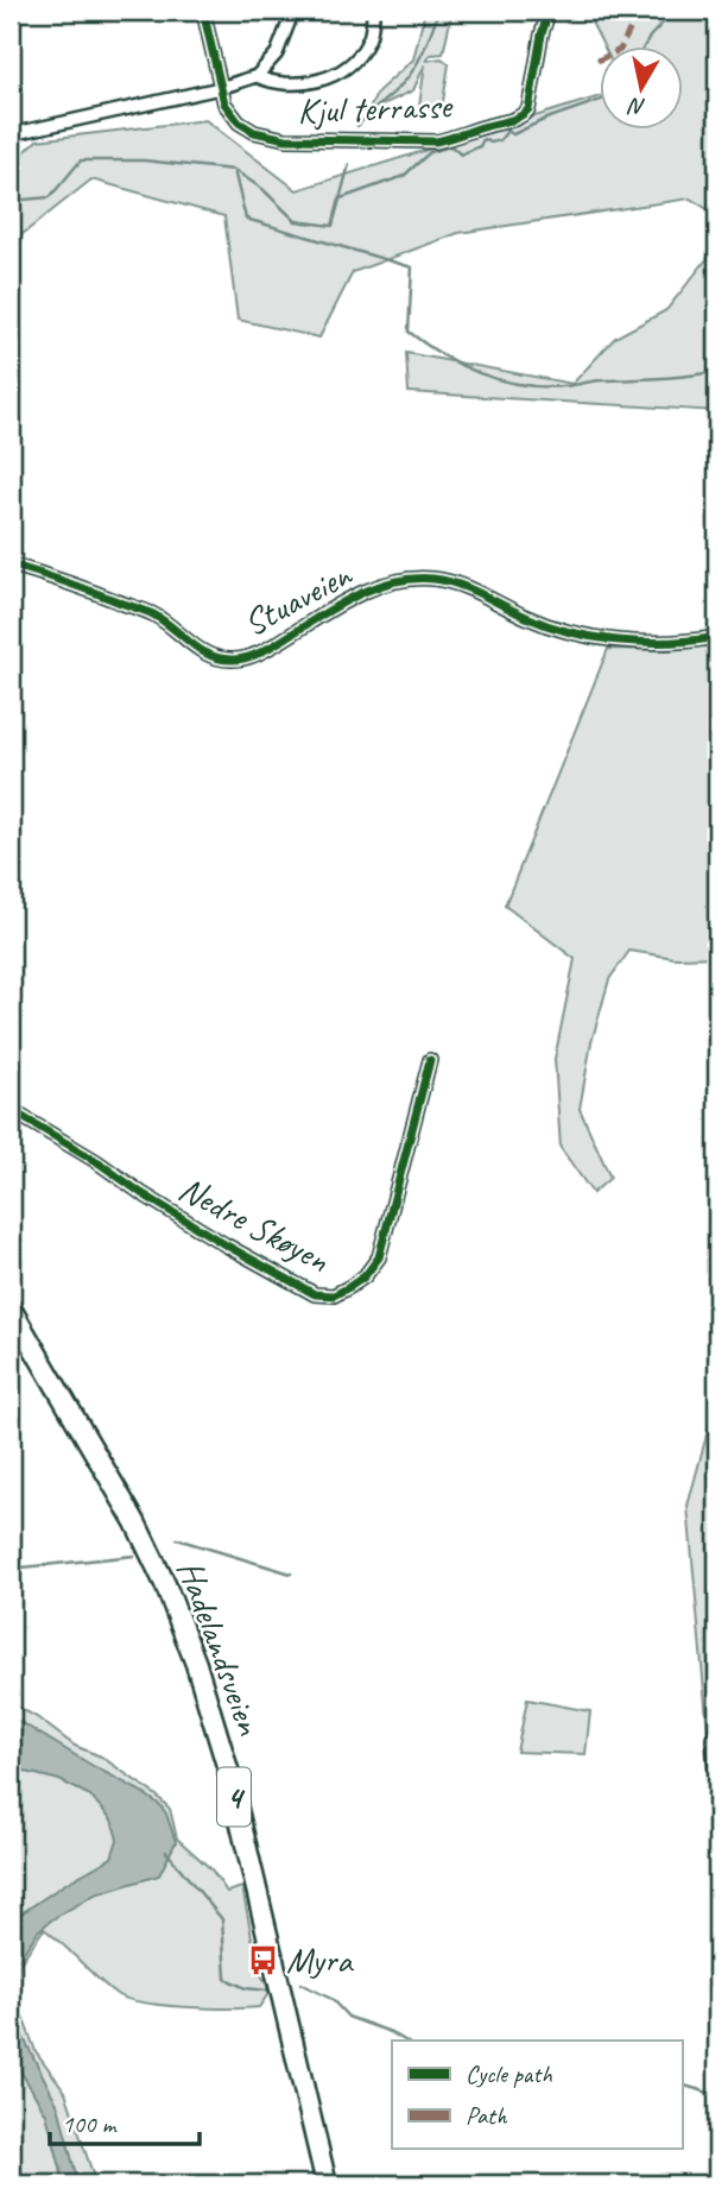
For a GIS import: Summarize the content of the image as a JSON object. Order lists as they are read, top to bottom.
{
  "streets": {
    "highway": ["Hadelandsveien", "4"],
    "street": ["Kjul terrasse", "Stuaveien", "Nedre Skøyen"]
  },
  "places": {
    "bus stop": ["Myra"]
  },
  "legend": ["Cycle path", "Path"],
  "scale_bar": "100 m",
  "north": "bottom"
}
